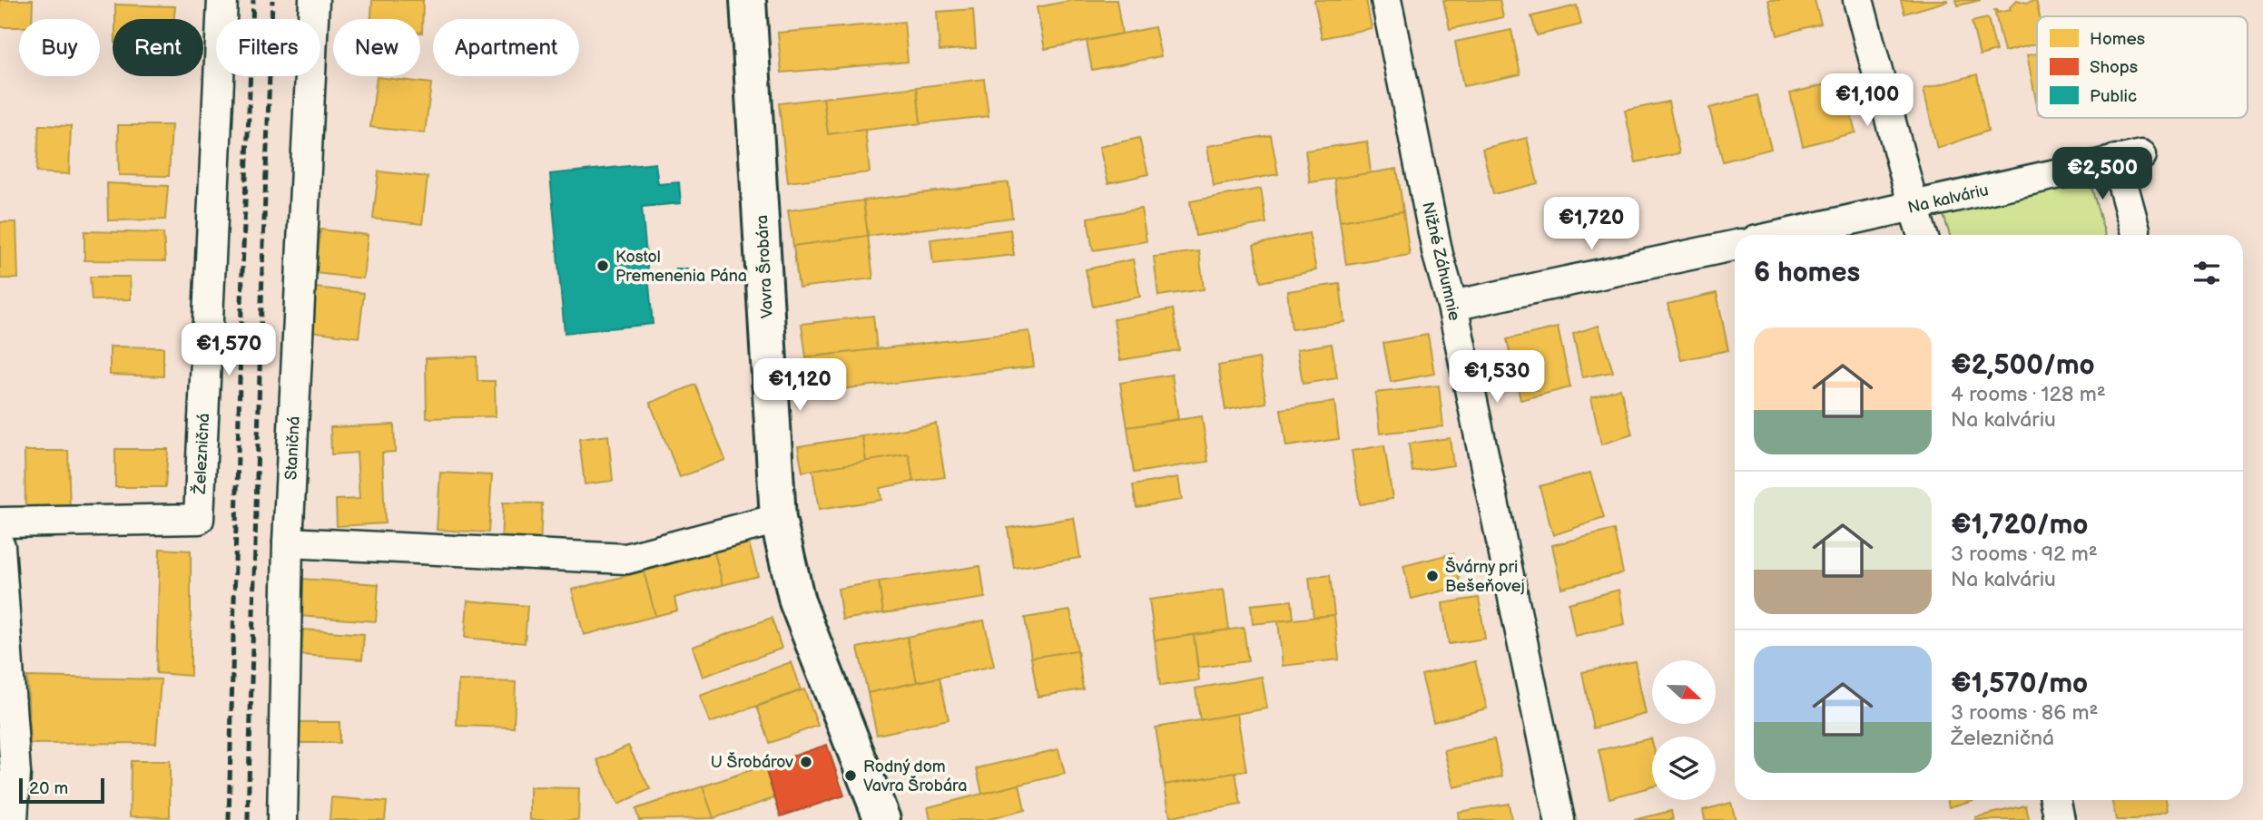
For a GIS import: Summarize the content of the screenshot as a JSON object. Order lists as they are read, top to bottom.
{
  "streets": {
    "street": [
      "Na kalváriu",
      "Nižné Záhumnie",
      "Vavra Šrobára",
      "Staničná",
      "Železničná"
    ]
  },
  "places": [
    "Kostol Premenenia Pána",
    "Švárny pri Bešeňovej",
    "U Šrobárov",
    "Rodný dom Vavra Šrobára"
  ],
  "legend": ["Homes", "Shops", "Public"],
  "scale_bar": "20 m",
  "north": "right",
  "page": {
    "chip": [
      "Buy",
      "Rent",
      "Filters",
      "New",
      "Apartment"
    ],
    "price": [
      "€1,100",
      "€2,500",
      "€1,720",
      "€1,570",
      "€1,530",
      "€1,120"
    ],
    "heading": "6 homes",
    "list": [
      {
        "name": "€2,500/mo",
        "note": "4 rooms · 128 m² · Na kalváriu"
      },
      {
        "name": "€1,720/mo",
        "note": "3 rooms · 92 m² · Na kalváriu"
      },
      {
        "name": "€1,570/mo",
        "note": "3 rooms · 86 m² · Železničná"
      }
    ],
    "scale": "20 m"
  }
}
